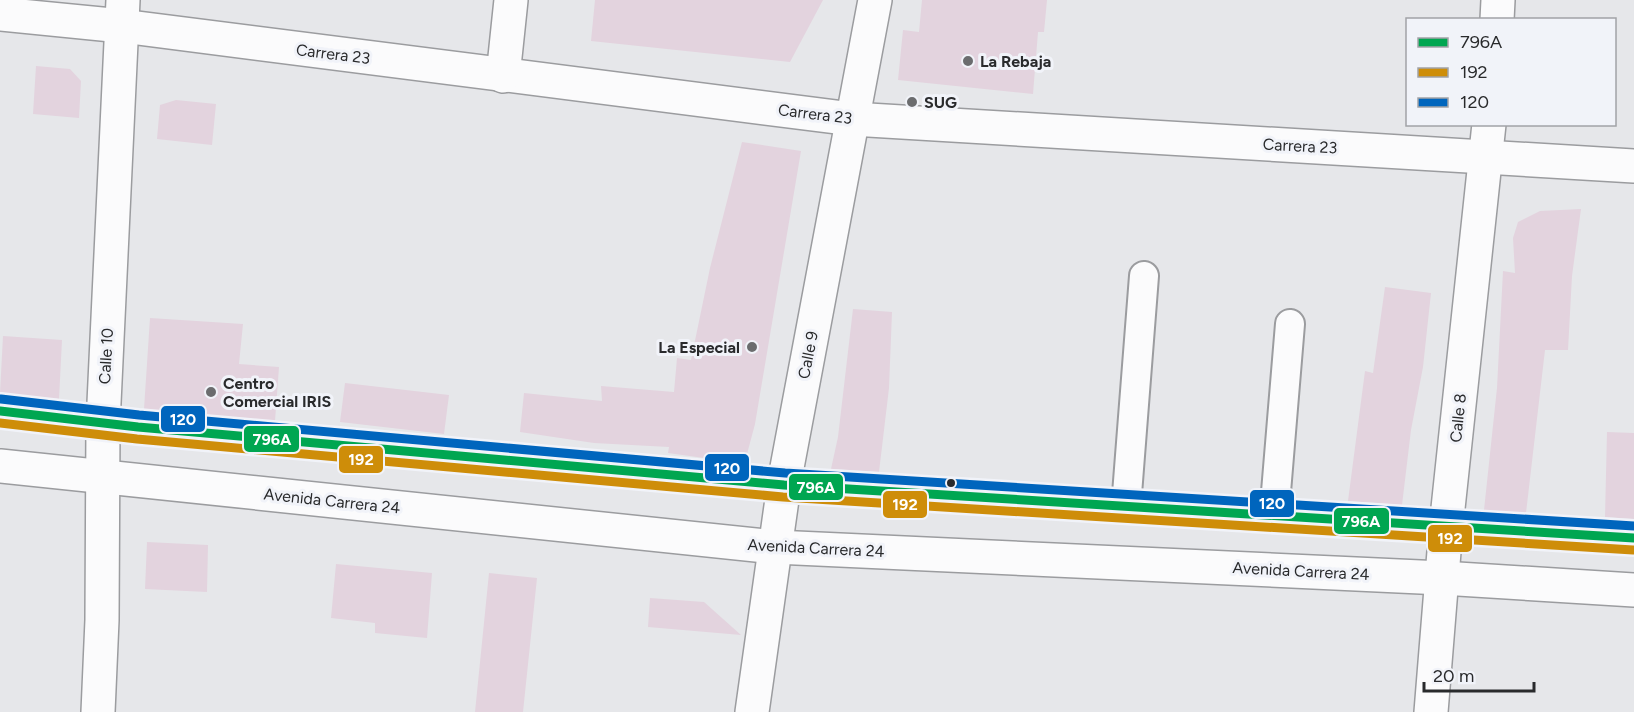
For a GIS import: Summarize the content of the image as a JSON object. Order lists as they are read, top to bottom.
{
  "streets": {
    "street": [
      "Carrera 23",
      "Calle 9",
      "Calle 10",
      "Calle 8",
      "Avenida Carrera 24"
    ]
  },
  "crossings": [
    ["Carrera 23", "Calle 9"],
    ["Carrera 23", "Calle 10"],
    ["Carrera 23", "Calle 8"],
    ["Calle 9", "Avenida Carrera 24"],
    ["Calle 10", "Avenida Carrera 24"],
    ["Calle 8", "Avenida Carrera 24"]
  ],
  "places": [
    "La Rebaja",
    "SUG",
    "La Especial",
    "Centro Comercial IRIS"
  ],
  "lines": ["transit line 120", "transit line 796A", "transit line 192"],
  "legend": ["796A", "192", "120"],
  "scale_bar": "20 m"
}
